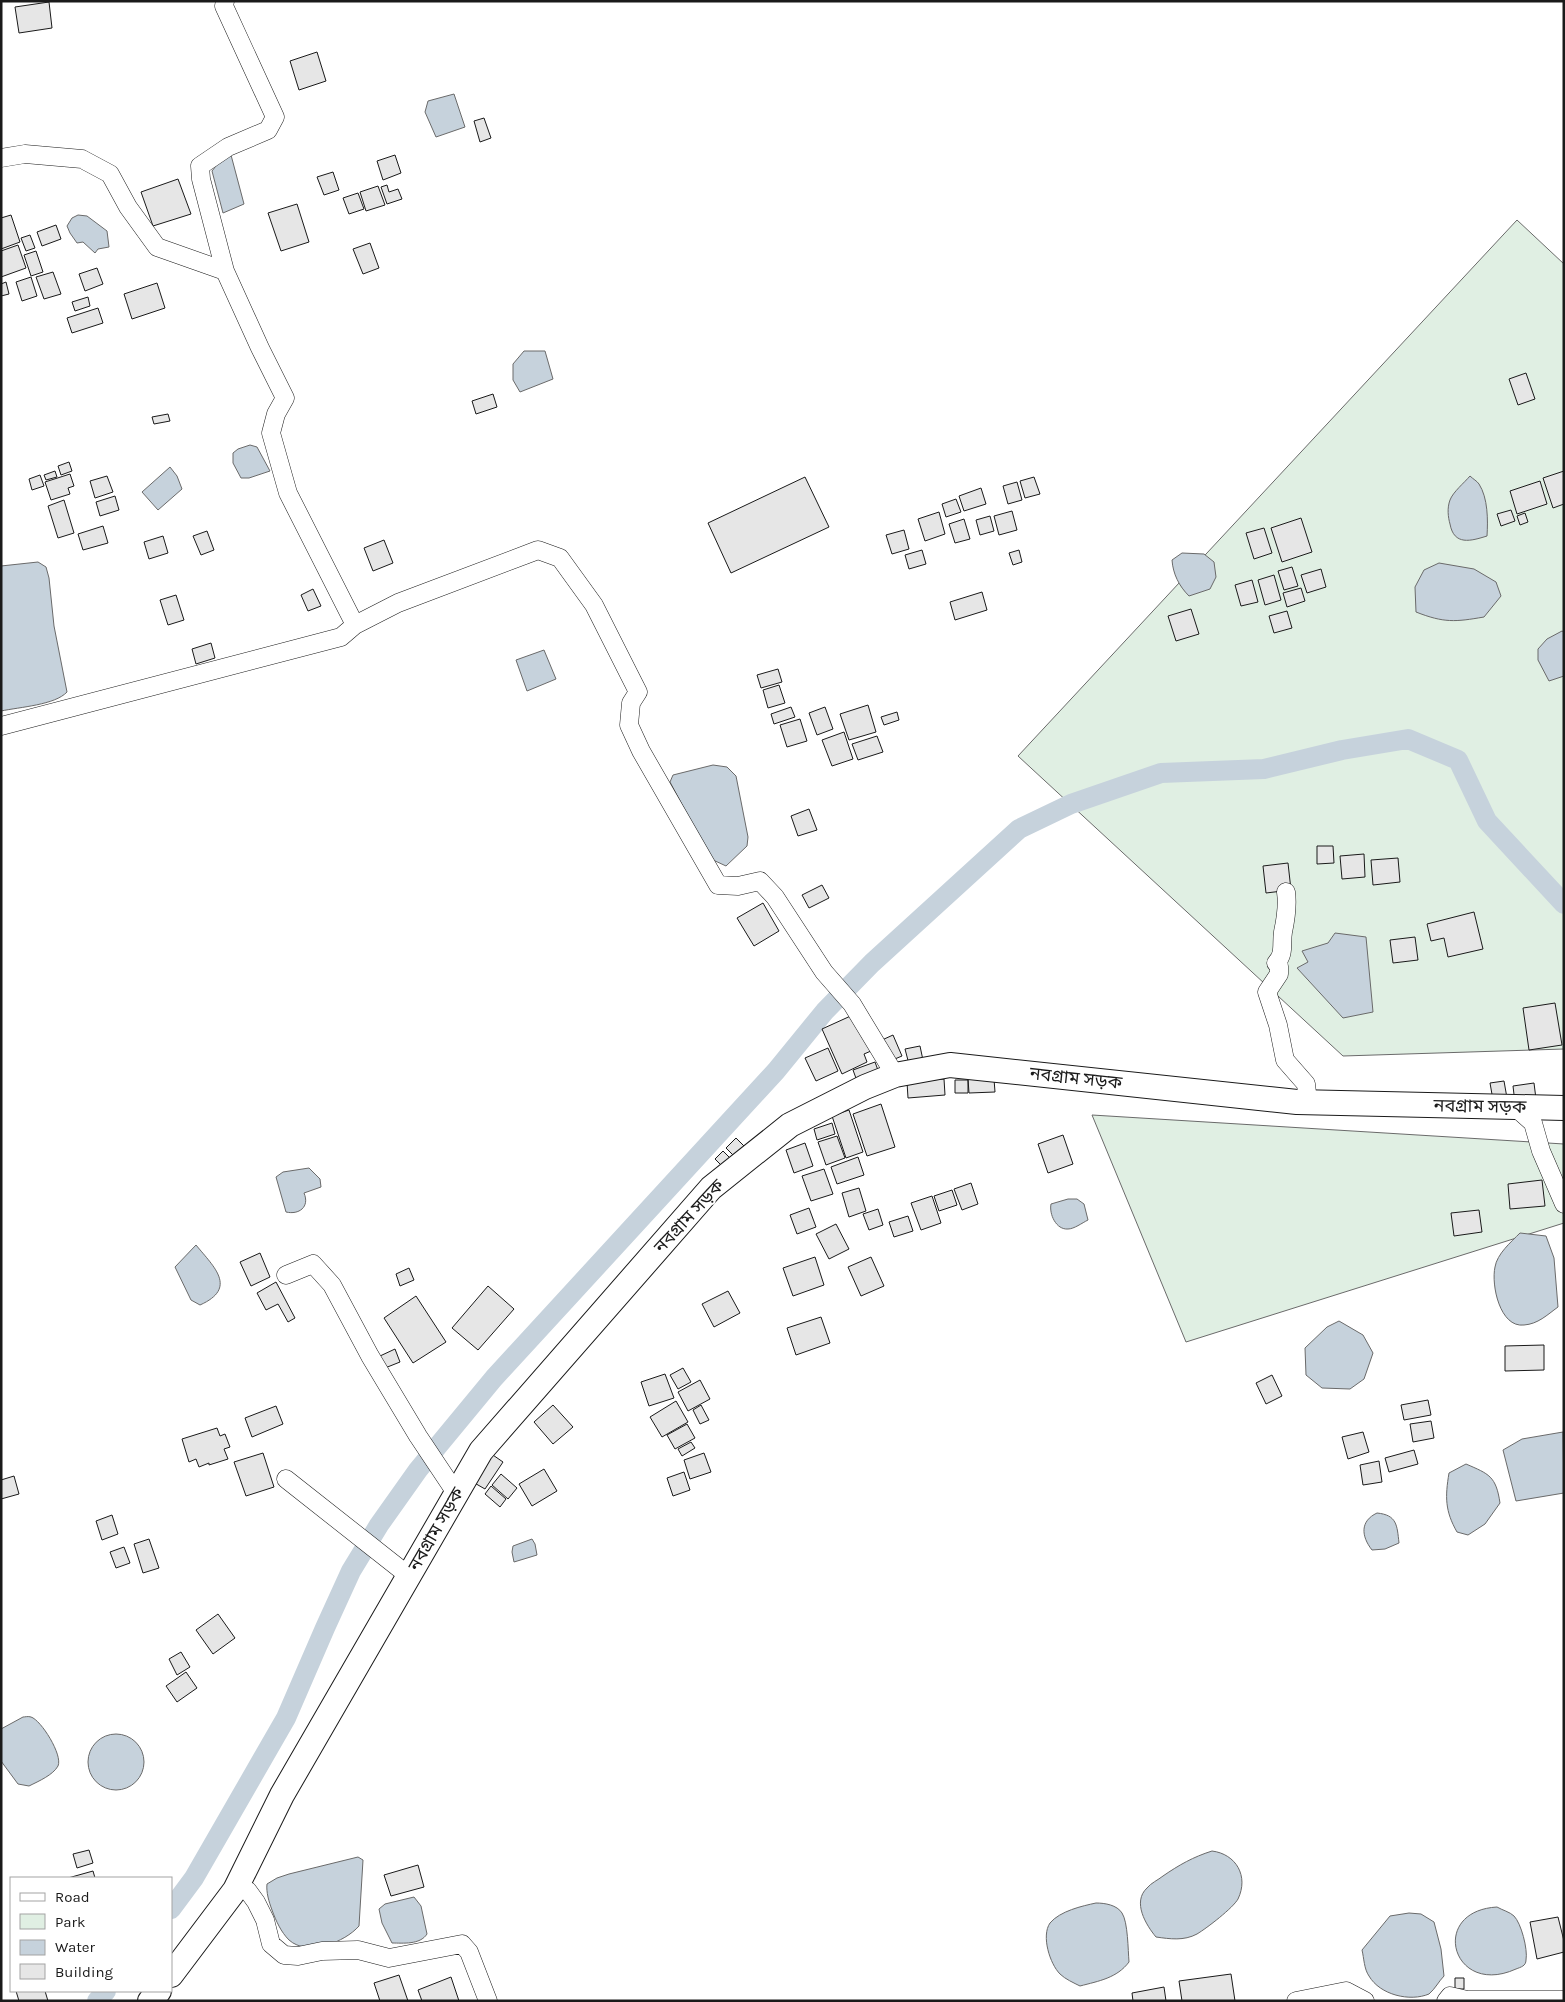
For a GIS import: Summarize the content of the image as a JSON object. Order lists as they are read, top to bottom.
{
  "streets": {
    "main road": ["নবগ্রাম সড়ক"]
  },
  "legend": [
    "Road",
    "Park",
    "Water",
    "Building"
  ]
}
